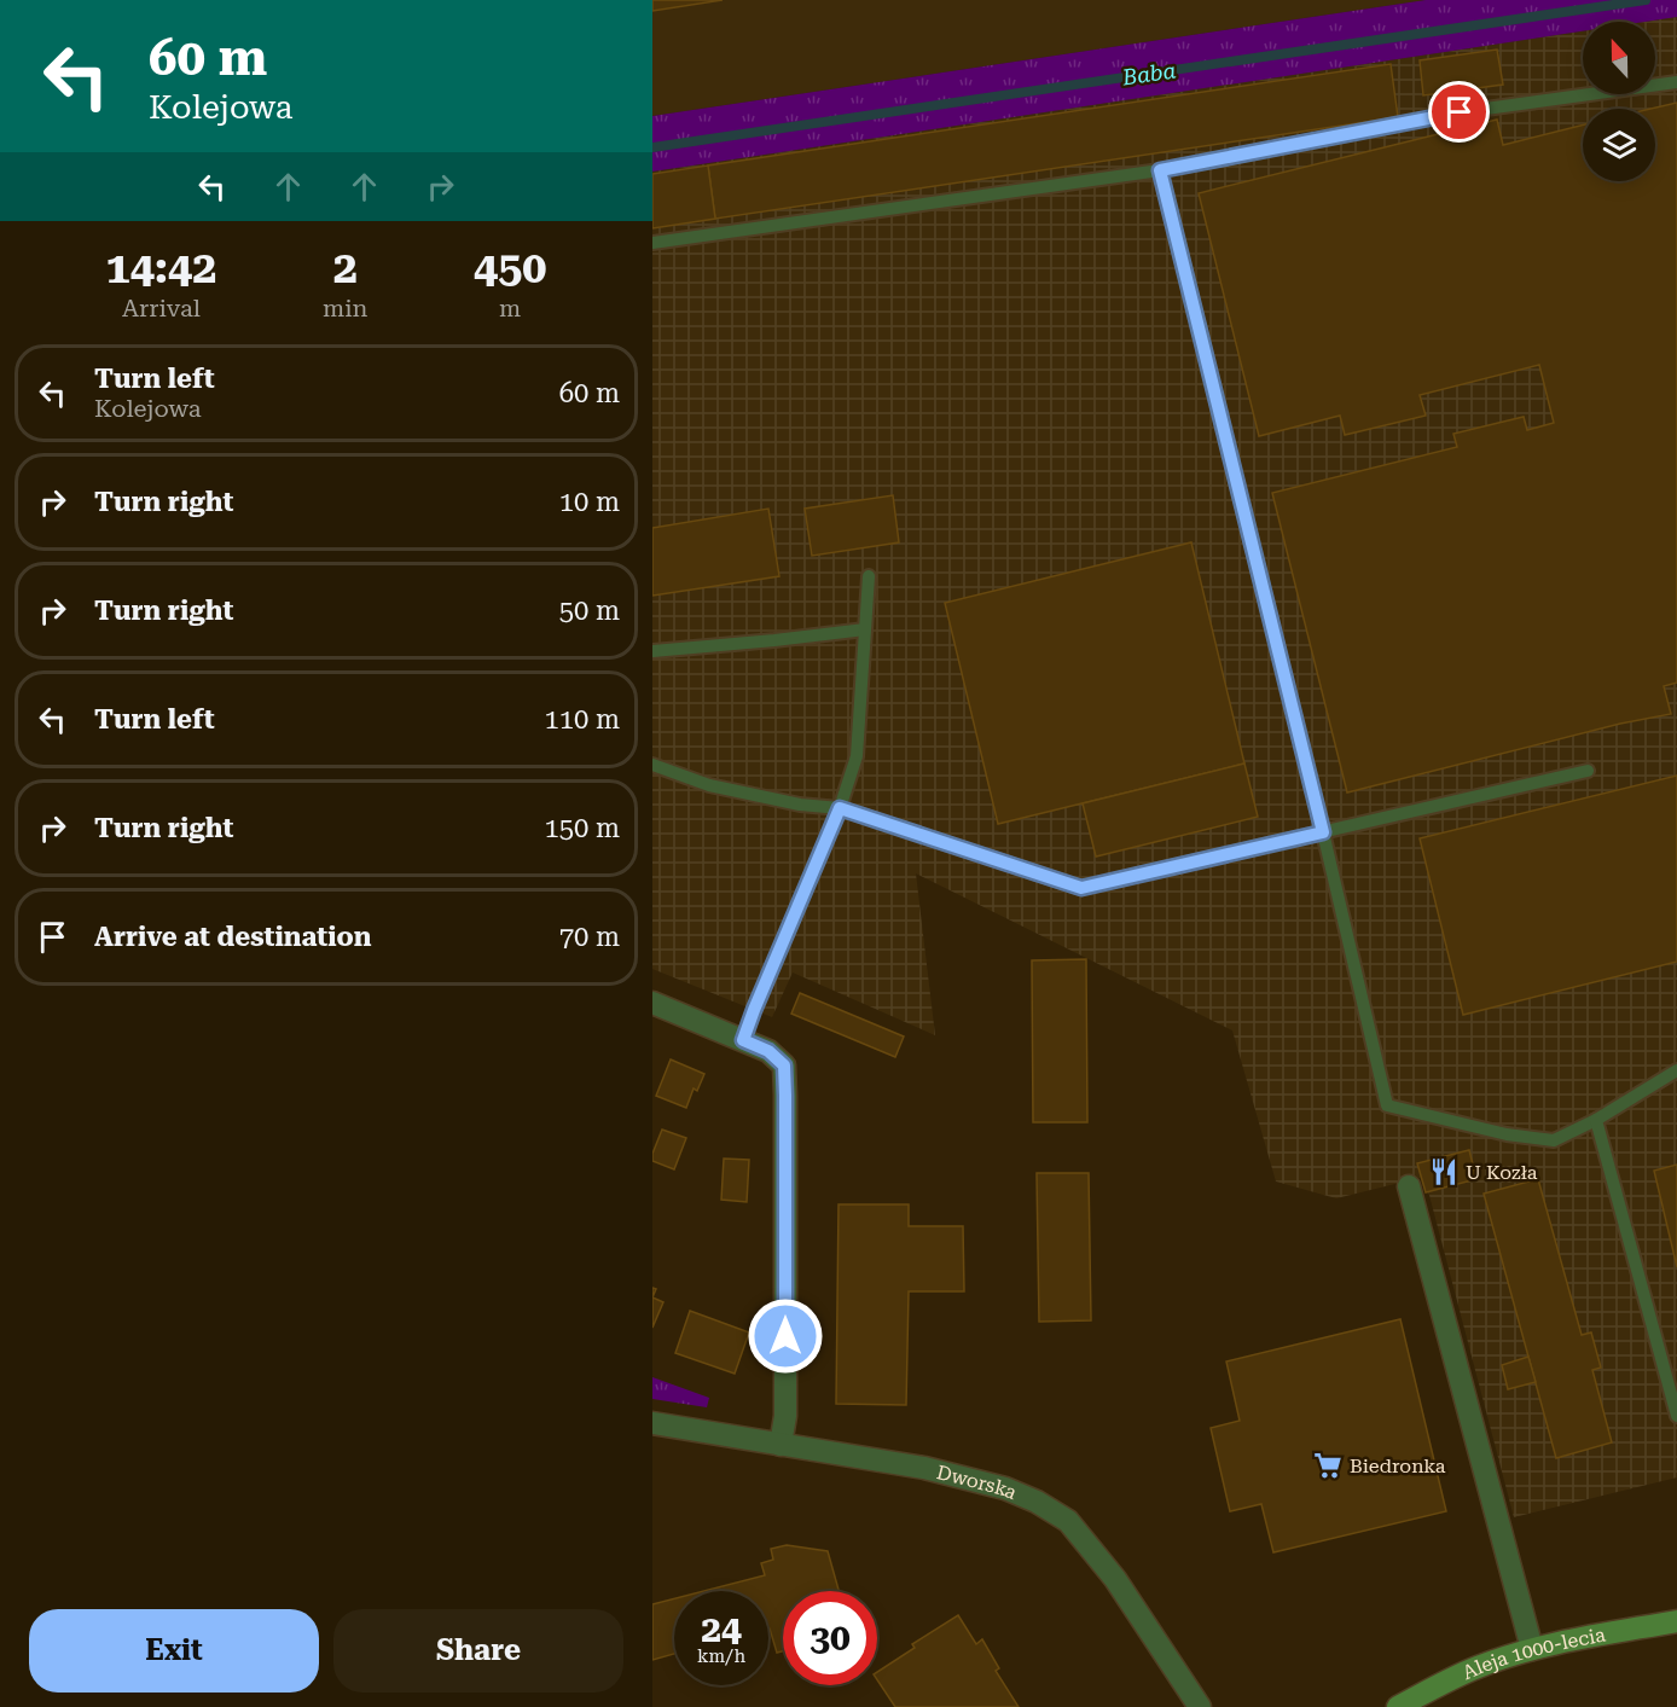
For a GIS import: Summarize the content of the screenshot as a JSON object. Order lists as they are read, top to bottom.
{
  "streets": {
    "street": ["Dworska", "Aleja 1000-lecia"]
  },
  "water": ["Baba"],
  "places": {
    "restaurant": ["U Kozła"],
    "supermarket": ["Biedronka"]
  },
  "north": "top",
  "page": {
    "turn": ["60 m", "Kolejowa"],
    "eta": [
      "14:42",
      "Arrival",
      "2",
      "min",
      "450",
      "m"
    ],
    "list": [
      {
        "name": "Turn left",
        "note": "Kolejowa",
        "value": "60 m"
      },
      {
        "name": "Turn right",
        "value": "10 m"
      },
      {
        "name": "Turn right",
        "value": "50 m"
      },
      {
        "name": "Turn left",
        "value": "110 m"
      },
      {
        "name": "Turn right",
        "value": "150 m"
      },
      {
        "name": "Arrive at destination",
        "value": "70 m"
      }
    ],
    "speed": "24 km/h",
    "limit": "30",
    "buttons": ["Exit", "Share"]
  }
}
